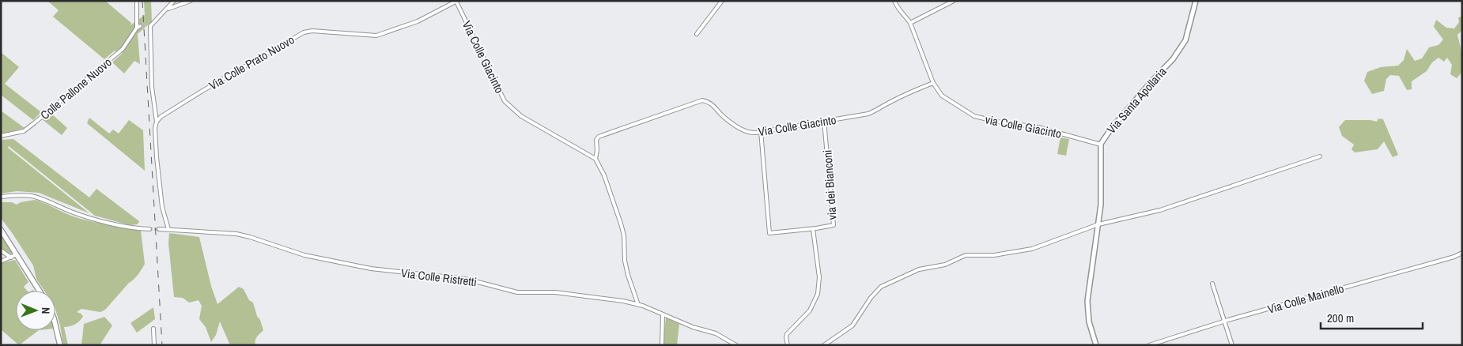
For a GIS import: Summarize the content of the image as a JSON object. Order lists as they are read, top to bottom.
{
  "streets": {
    "street": [
      "Via Colle Giacinto",
      "Via Colle Prato Nuovo",
      "Colle Pallone Nuovo",
      "Via Santa Apollaria",
      "via Colle Giacinto",
      "via dei Bianconi",
      "Via Colle Ristretti",
      "Via Colle Mainello"
    ]
  },
  "crossings": [
    ["Via Colle Giacinto", "Via Colle Prato Nuovo"],
    ["Via Colle Giacinto", "via Colle Giacinto"],
    ["Via Colle Giacinto", "via dei Bianconi"],
    ["Via Santa Apollaria", "via Colle Giacinto"]
  ],
  "scale_bar": "200 m",
  "north": "right"
}
